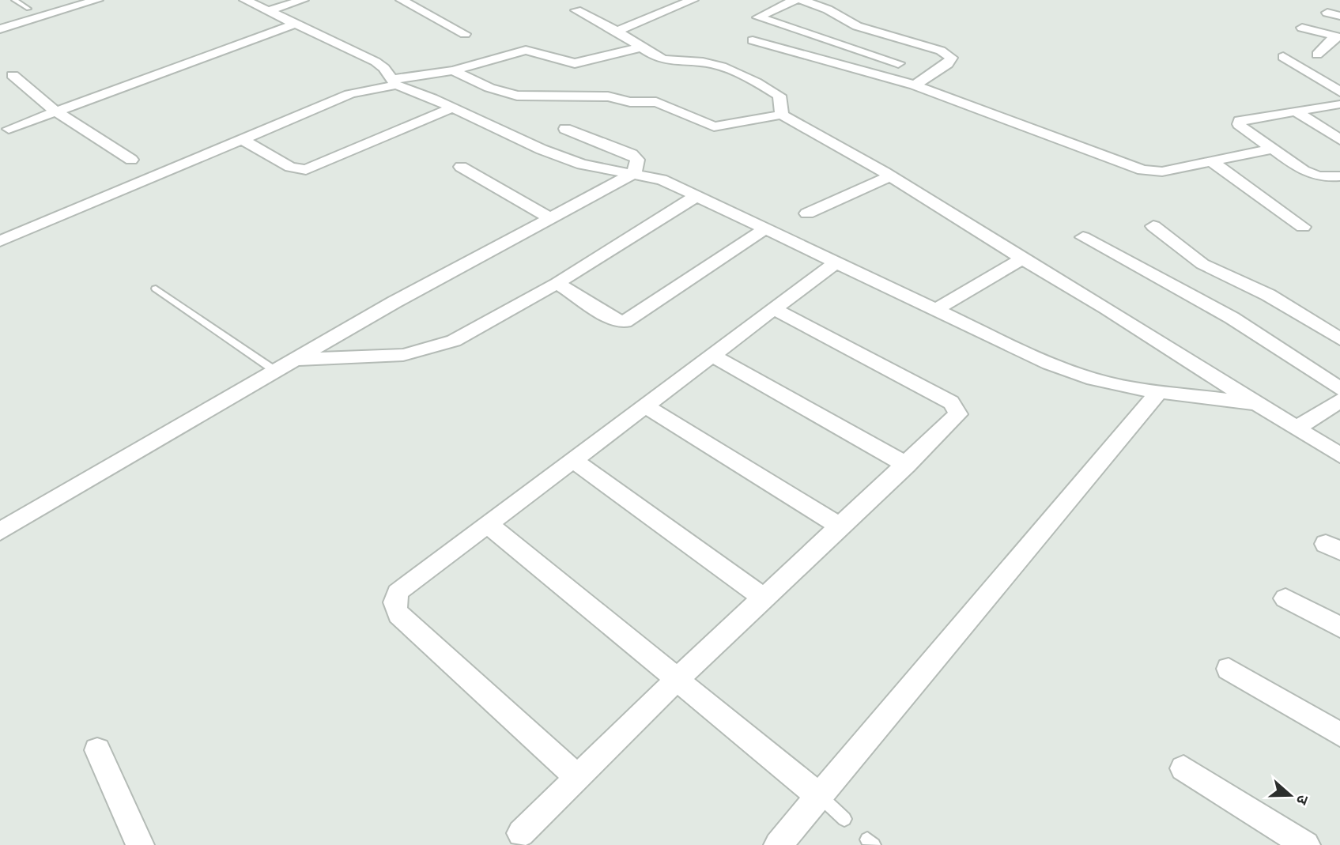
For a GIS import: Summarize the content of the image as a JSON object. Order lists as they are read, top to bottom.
{
  "north": "right"
}
